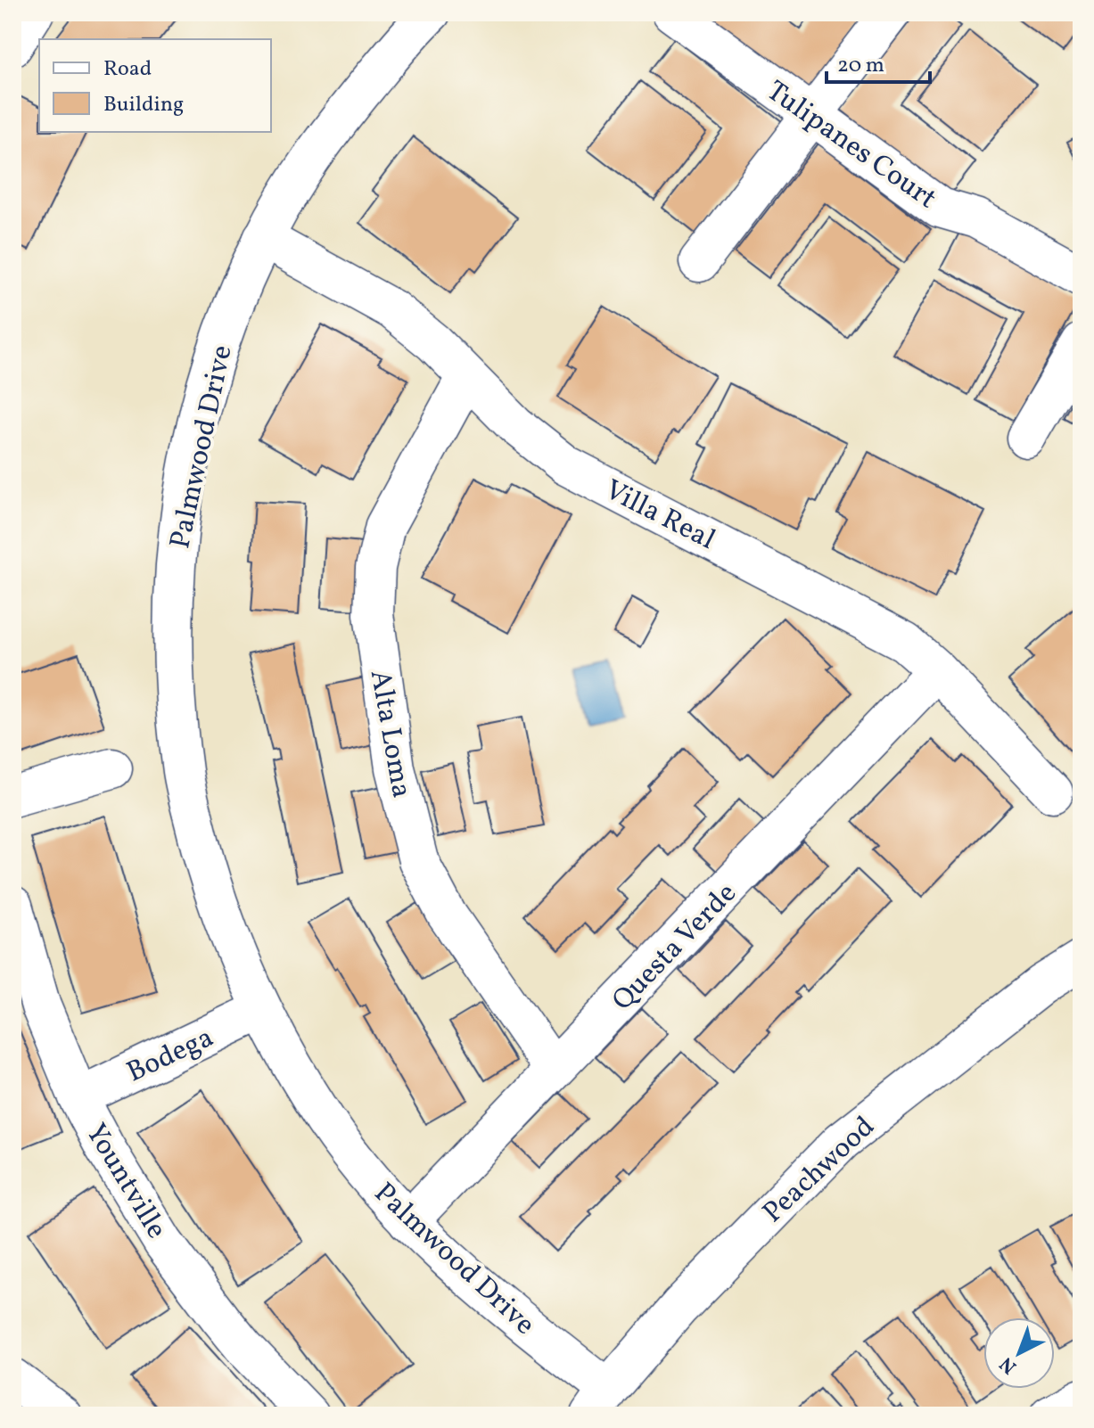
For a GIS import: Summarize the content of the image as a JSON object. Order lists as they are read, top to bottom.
{
  "streets": {
    "street": [
      "Tulipanes Court",
      "Palmwood Drive",
      "Villa Real",
      "Alta Loma",
      "Questa Verde",
      "Bodega",
      "Peachwood",
      "Yountville"
    ]
  },
  "crossings": [
    ["Palmwood Drive", "Villa Real"],
    ["Palmwood Drive", "Questa Verde"],
    ["Palmwood Drive", "Bodega"],
    ["Palmwood Drive", "Peachwood"],
    ["Villa Real", "Alta Loma"],
    ["Villa Real", "Questa Verde"],
    ["Alta Loma", "Questa Verde"],
    ["Bodega", "Yountville"]
  ],
  "legend": ["Road", "Building"],
  "scale_bar": "20 m",
  "north": "bottom left"
}
